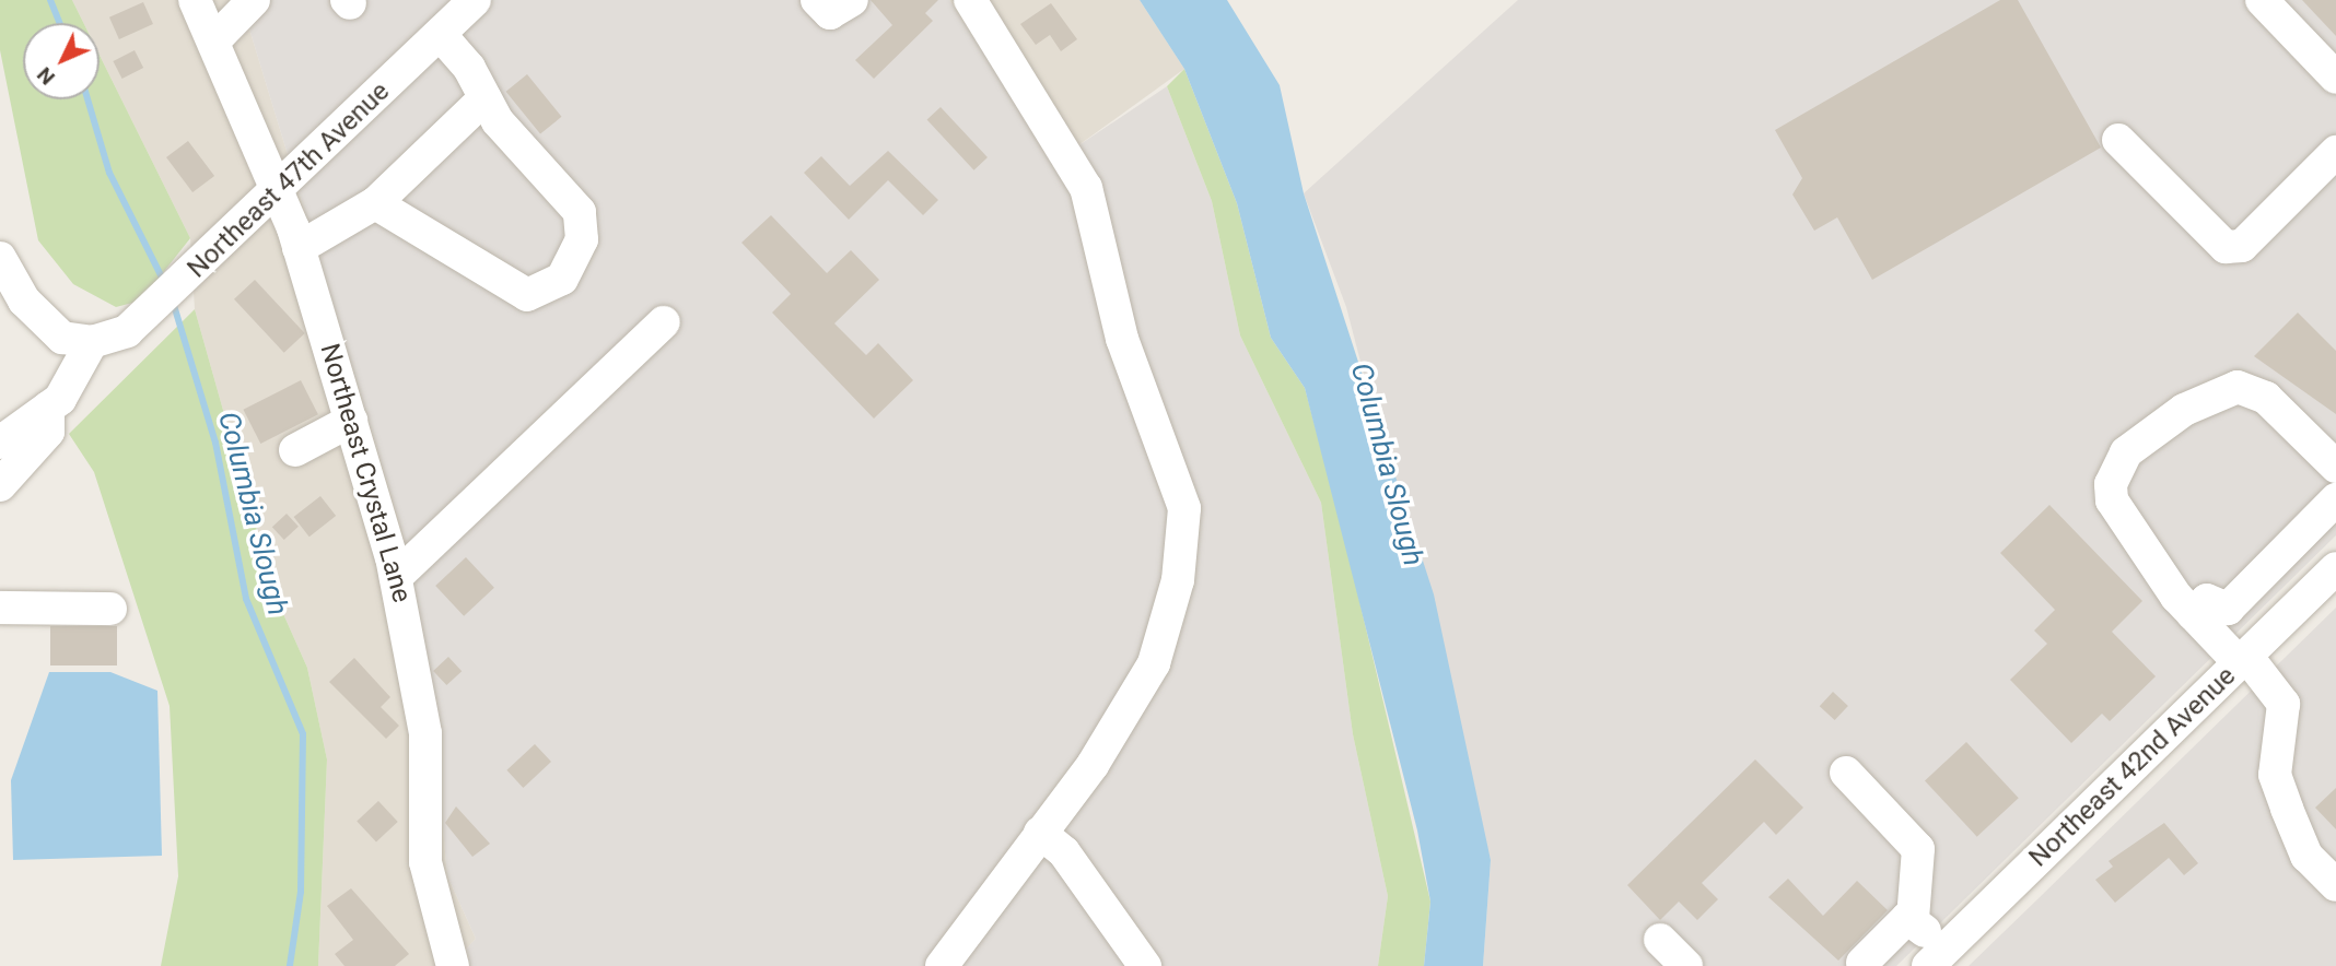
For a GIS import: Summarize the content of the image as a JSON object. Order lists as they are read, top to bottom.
{
  "streets": {
    "street": ["Northeast 47th Avenue", "Northeast Crystal Lane", "Northeast 42nd Avenue"]
  },
  "crossings": [
    ["Northeast 47th Avenue", "Northeast Crystal Lane"]
  ],
  "water": ["Columbia Slough"],
  "north": "bottom left"
}
